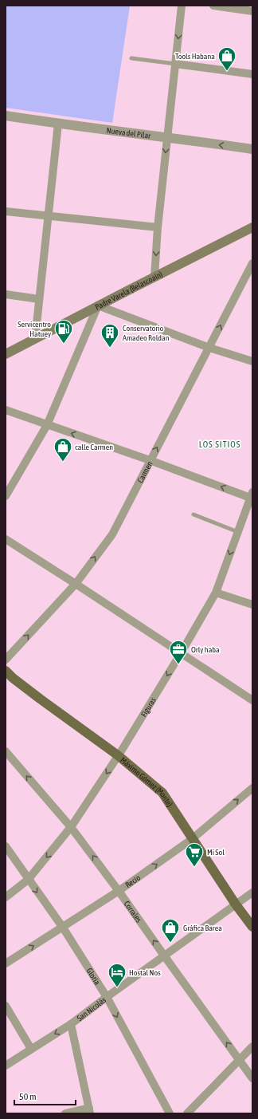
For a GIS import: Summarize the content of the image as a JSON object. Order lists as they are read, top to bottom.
{
  "streets": {
    "main road": ["Padre Varela (Belascoaín)", "Máximo Gómez (Monte)"],
    "street": [
      "Nueva del Pilar",
      "Carmen",
      "Figuras",
      "Recio",
      "Corrales",
      "Gloria",
      "San Nicolás"
    ]
  },
  "crossings": [
    ["Figuras", "Máximo Gómez (Monte)"],
    ["Figuras", "Corrales"],
    ["Figuras", "Gloria"],
    ["Máximo Gómez (Monte)", "Recio"],
    ["Máximo Gómez (Monte)", "San Nicolás"],
    ["Recio", "Corrales"],
    ["Recio", "Gloria"],
    ["Corrales", "San Nicolás"],
    ["Gloria", "San Nicolás"]
  ],
  "one_way": [
    "Carmen",
    "Figuras",
    "Recio",
    "Corrales"
  ],
  "districts": ["LOS SITIOS"],
  "places": {
    "shop": ["Tools Habana", "calle Carmen", "Gráfica Barea"],
    "fuel station": ["Servicentro Hatuey"],
    "building": ["Conservatorio Amadeo Roldan"],
    "office": ["Orly haba"],
    "supermarket": ["Mi Sol"],
    "hotel": ["Hostal Nos"]
  },
  "scale_bar": "50 m"
}
